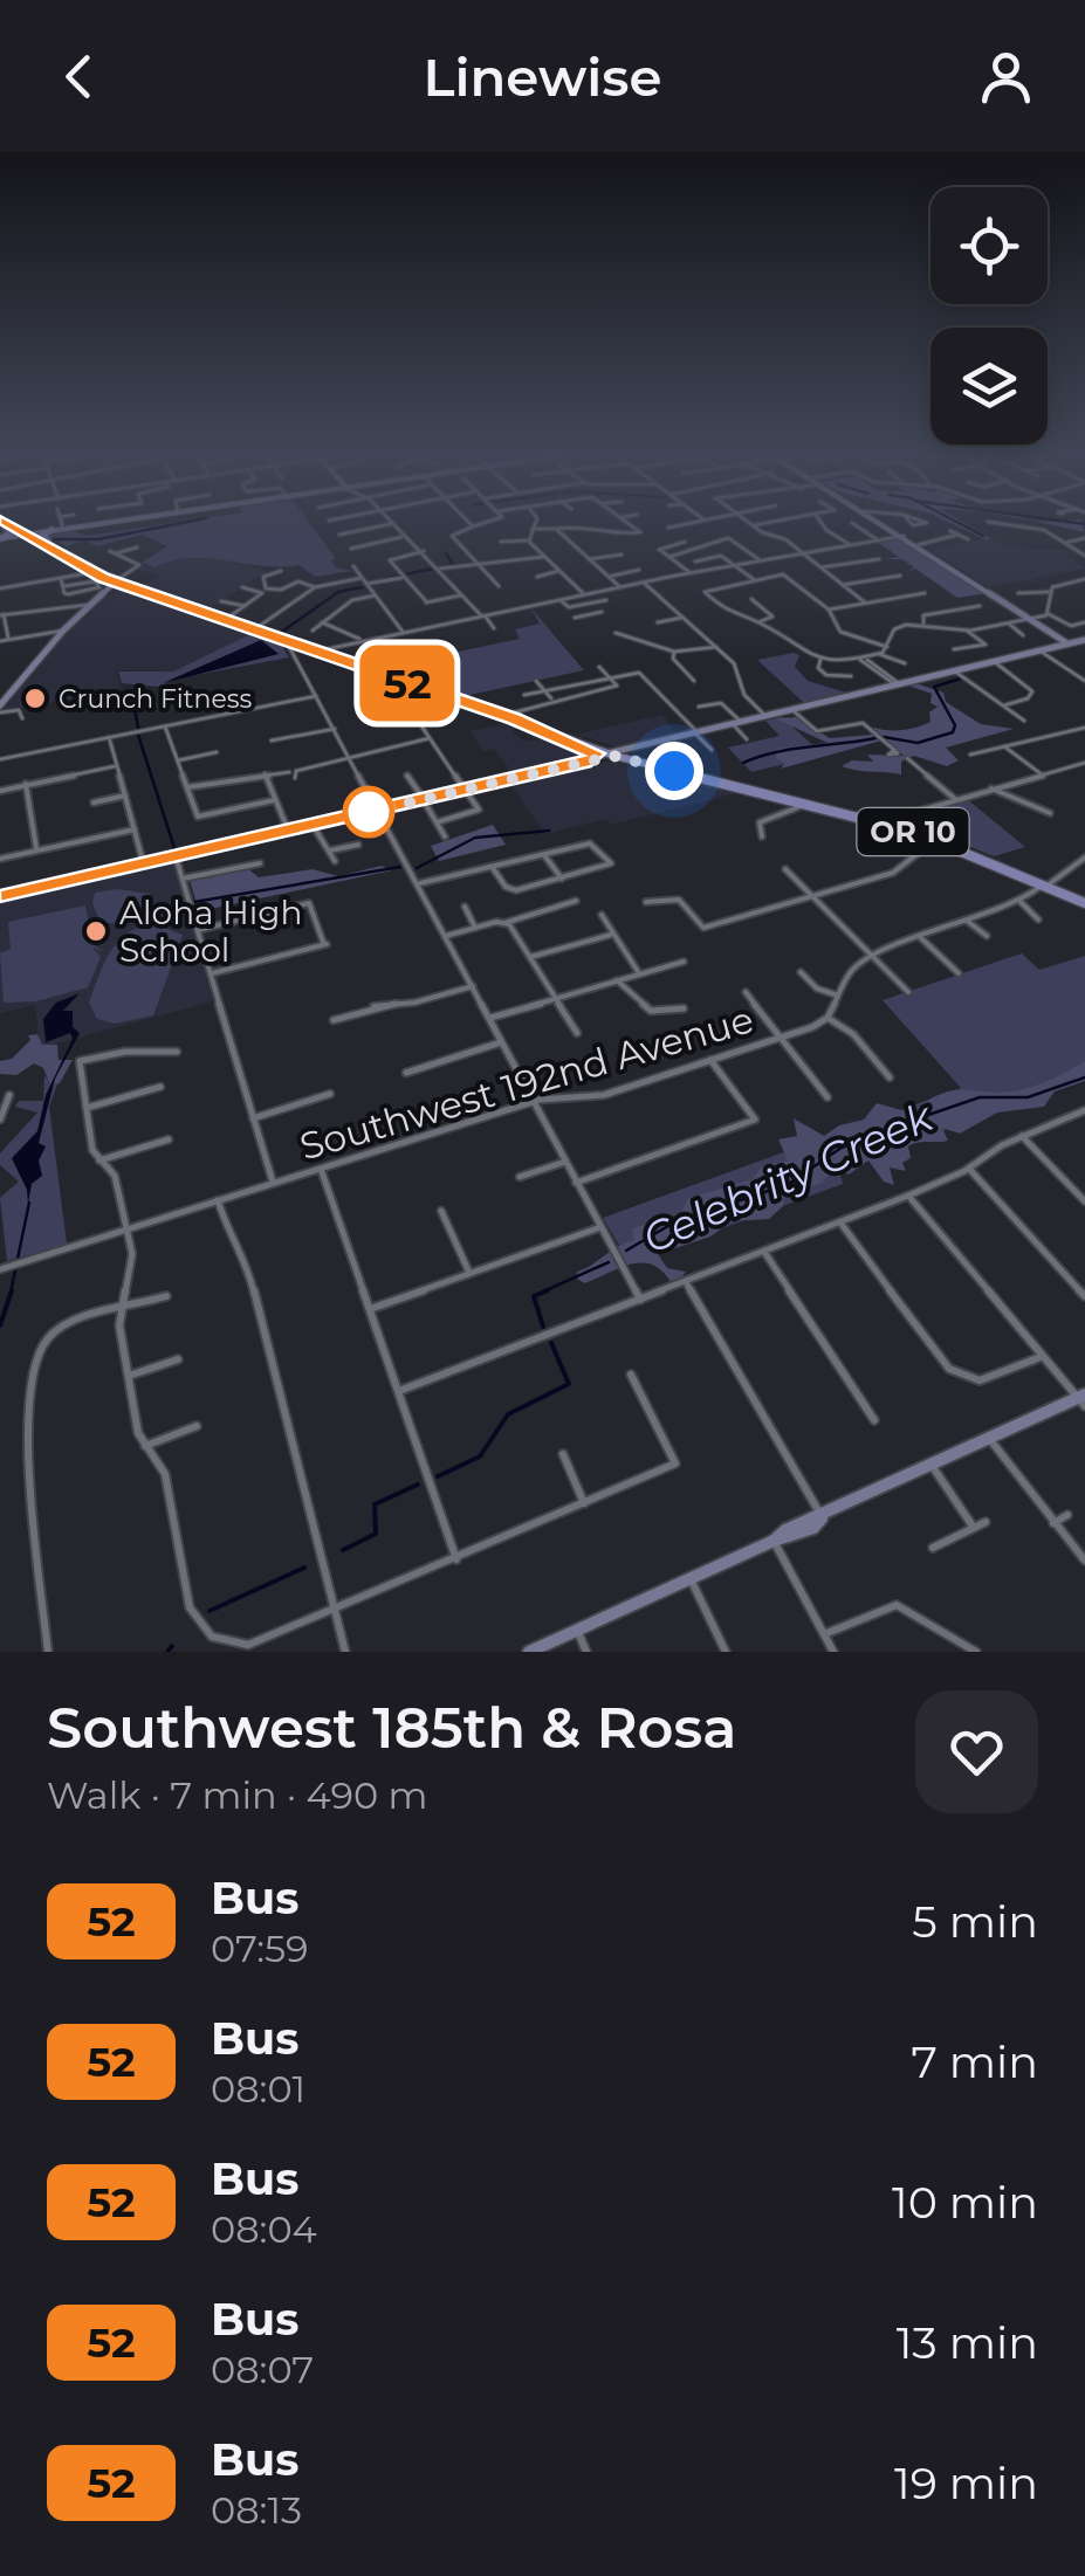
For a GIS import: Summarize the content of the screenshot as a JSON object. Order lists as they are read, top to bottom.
{
  "streets": {
    "main road": ["OR 10"],
    "street": ["Southwest 192nd Avenue"]
  },
  "water": ["Celebrity Creek"],
  "places": ["Crunch Fitness", "Aloha High School"],
  "lines": ["bus line 52"],
  "page": {
    "header": "Linewise",
    "on_map": "52",
    "heading": ["Southwest 185th & Rosa", "Walk · 7 min · 490 m"],
    "list": [
      {
        "mark": "52",
        "name": "Bus",
        "note": "07:59",
        "value": "5 min"
      },
      {
        "mark": "52",
        "name": "Bus",
        "note": "08:01",
        "value": "7 min"
      },
      {
        "mark": "52",
        "name": "Bus",
        "note": "08:04",
        "value": "10 min"
      },
      {
        "mark": "52",
        "name": "Bus",
        "note": "08:07",
        "value": "13 min"
      },
      {
        "mark": "52",
        "name": "Bus",
        "note": "08:13",
        "value": "19 min"
      }
    ]
  }
}
